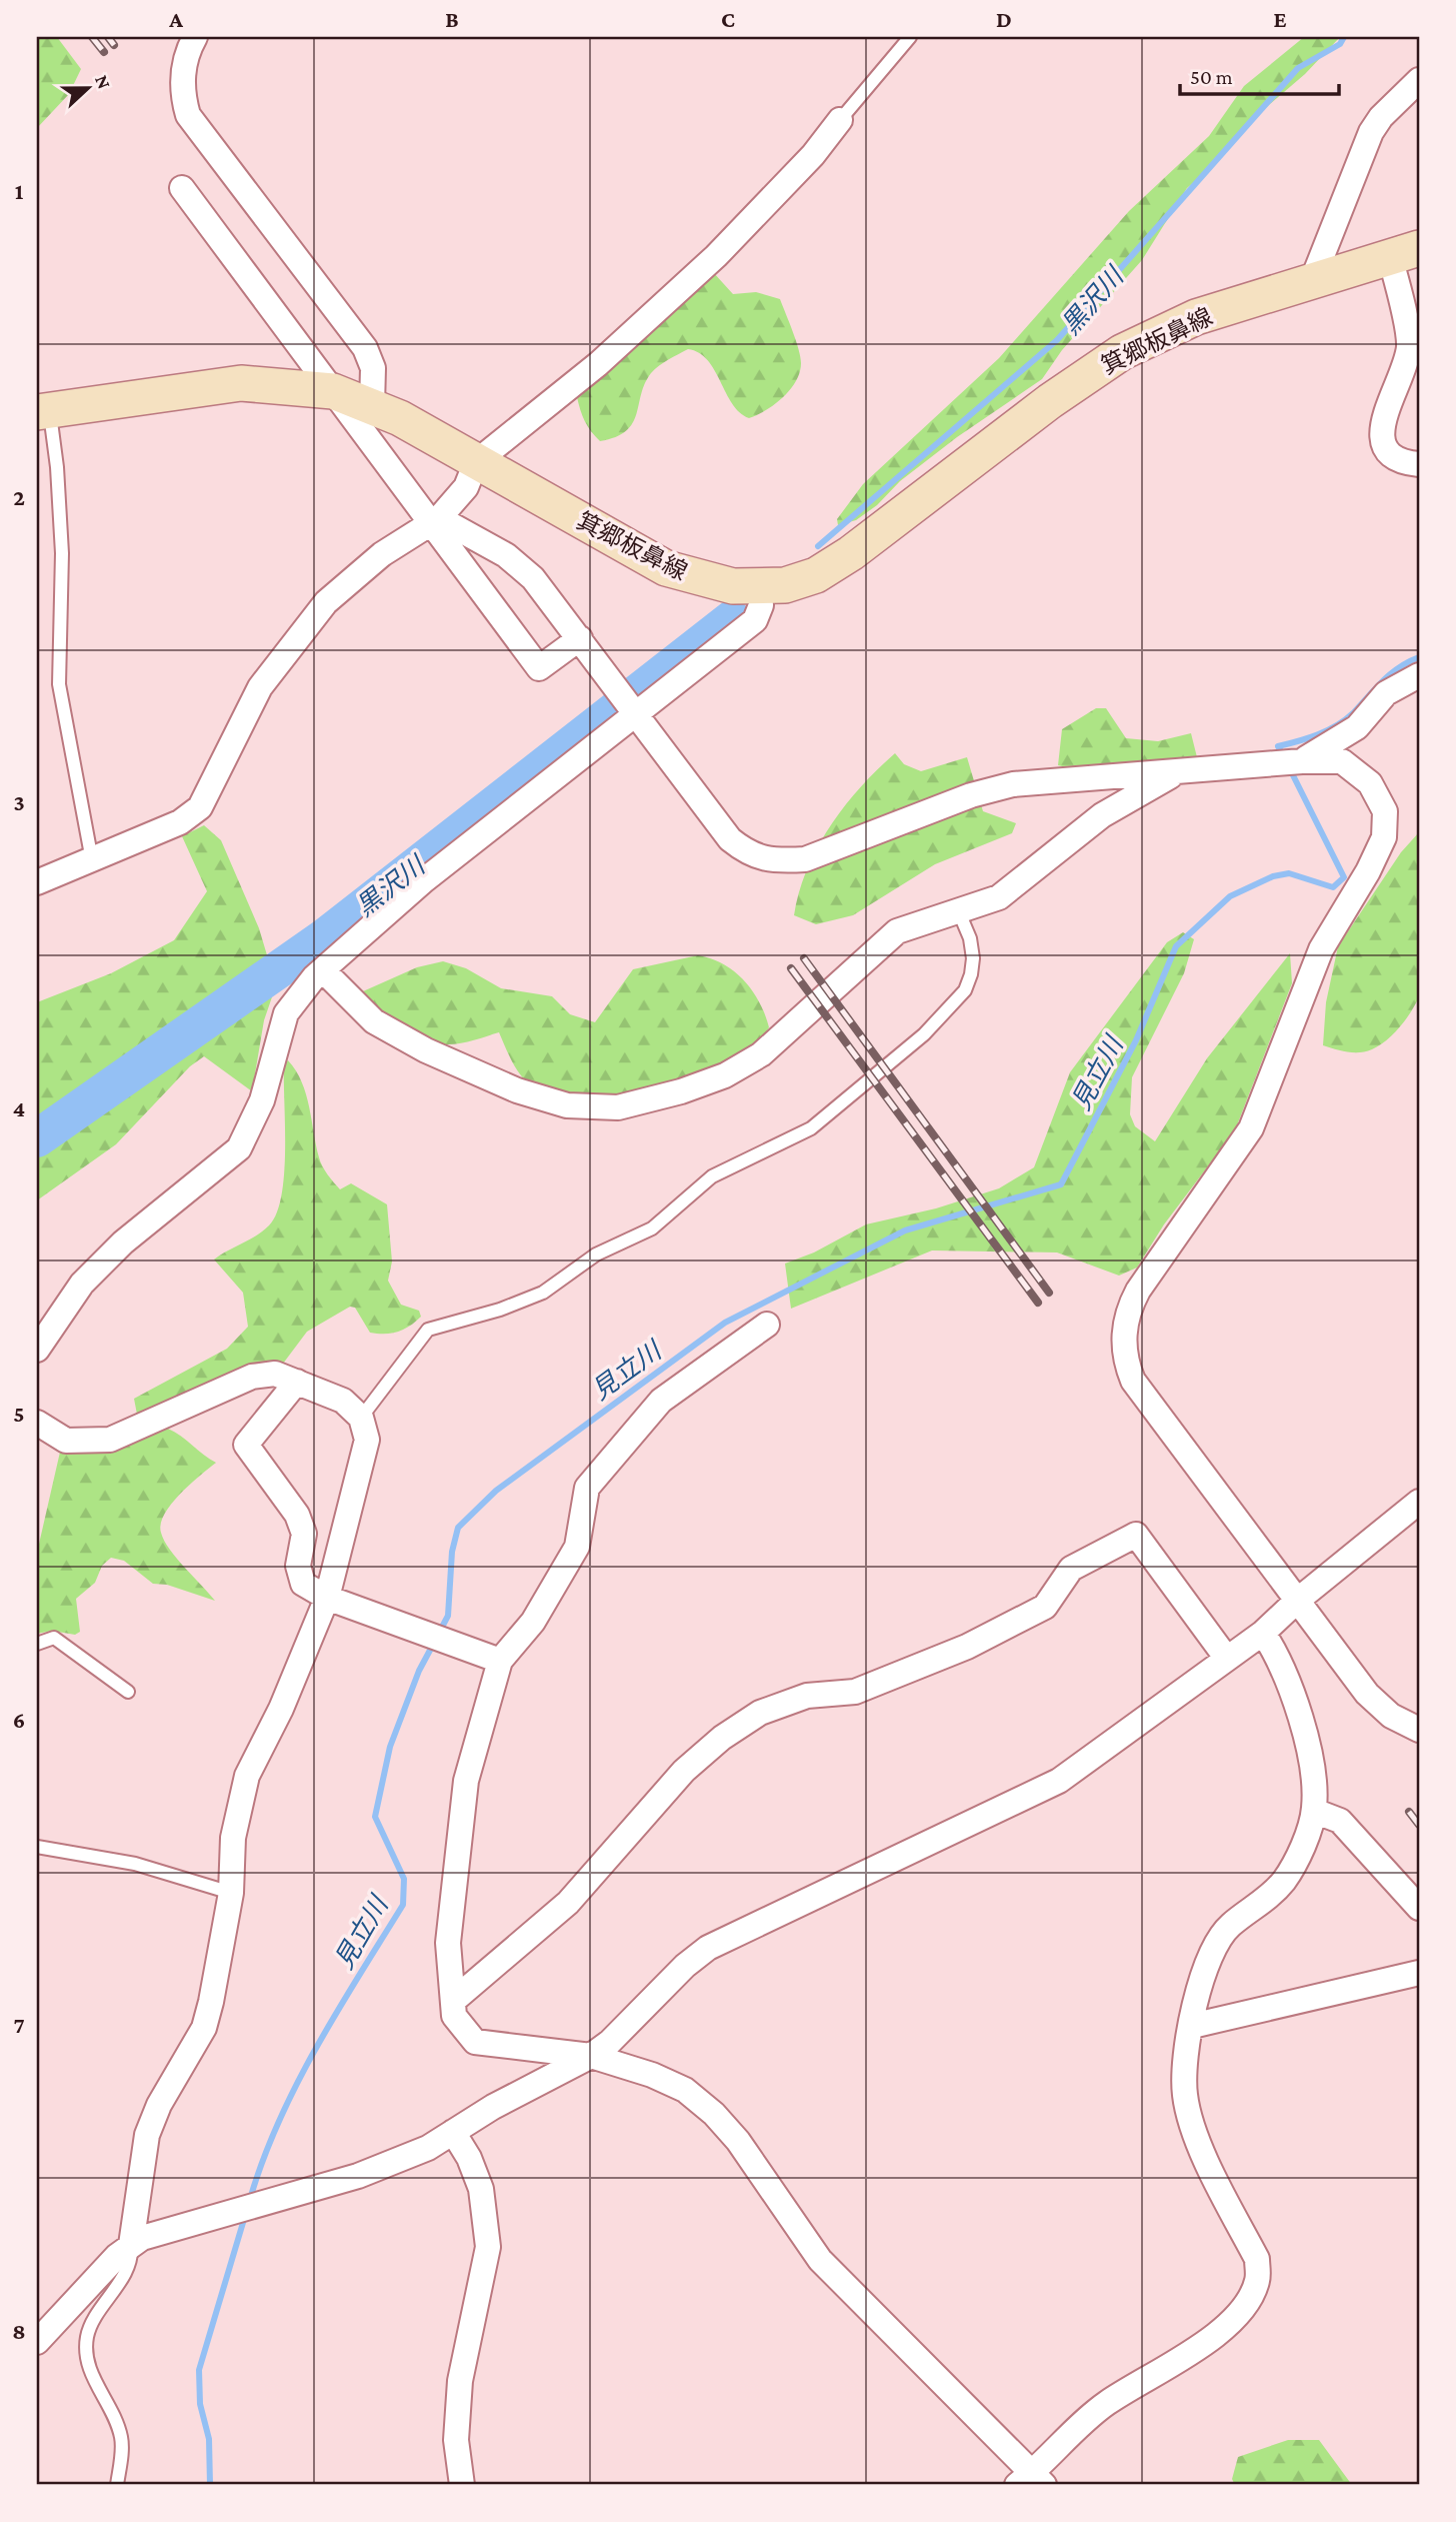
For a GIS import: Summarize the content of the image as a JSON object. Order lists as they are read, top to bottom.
{
  "streets": {
    "main road": ["箕郷板鼻線"]
  },
  "water": ["黒沢川", "見立川"],
  "scale_bar": "50 m",
  "north": "right",
  "grid": {
    "columns": [
      "A",
      "B",
      "C",
      "D",
      "E"
    ],
    "rows": [
      "1",
      "2",
      "3",
      "4",
      "5",
      "6",
      "7",
      "8"
    ]
  }
}
